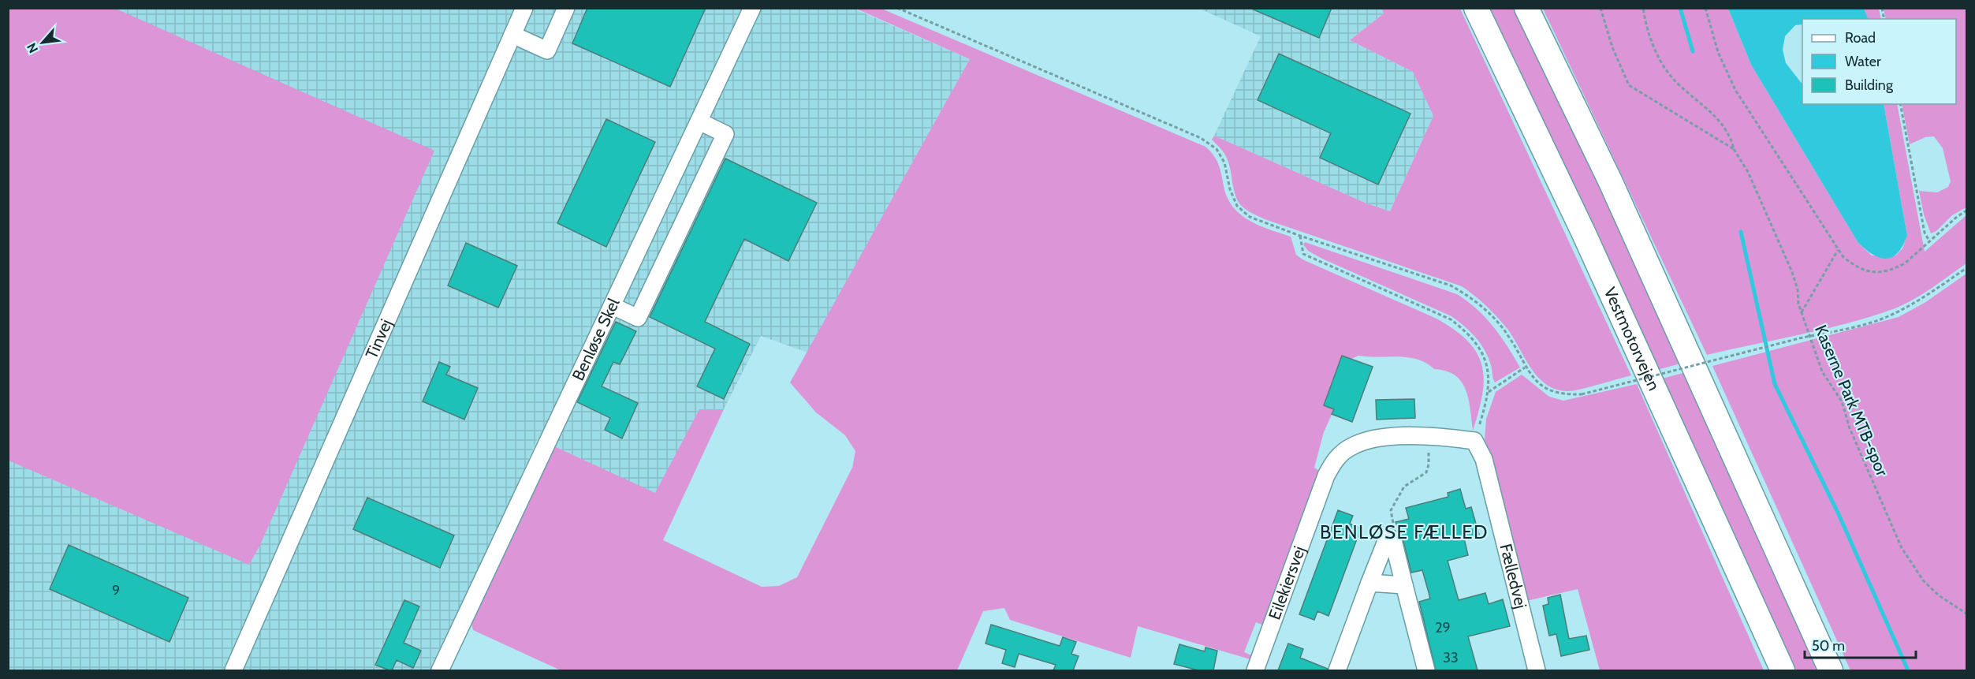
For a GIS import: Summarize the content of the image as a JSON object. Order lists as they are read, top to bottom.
{
  "streets": {
    "highway": ["Vestmotorvejen"],
    "street": [
      "Tinvej",
      "Benløse Skel",
      "Fælledvej",
      "Eilekiersvej"
    ],
    "path": ["Kaserne Park MTB-spor"]
  },
  "districts": ["BENLØSE FÆLLED"],
  "house_numbers": ["9", "29", "33"],
  "legend": ["Road", "Water", "Building"],
  "scale_bar": "50 m",
  "north": "bottom left"
}
